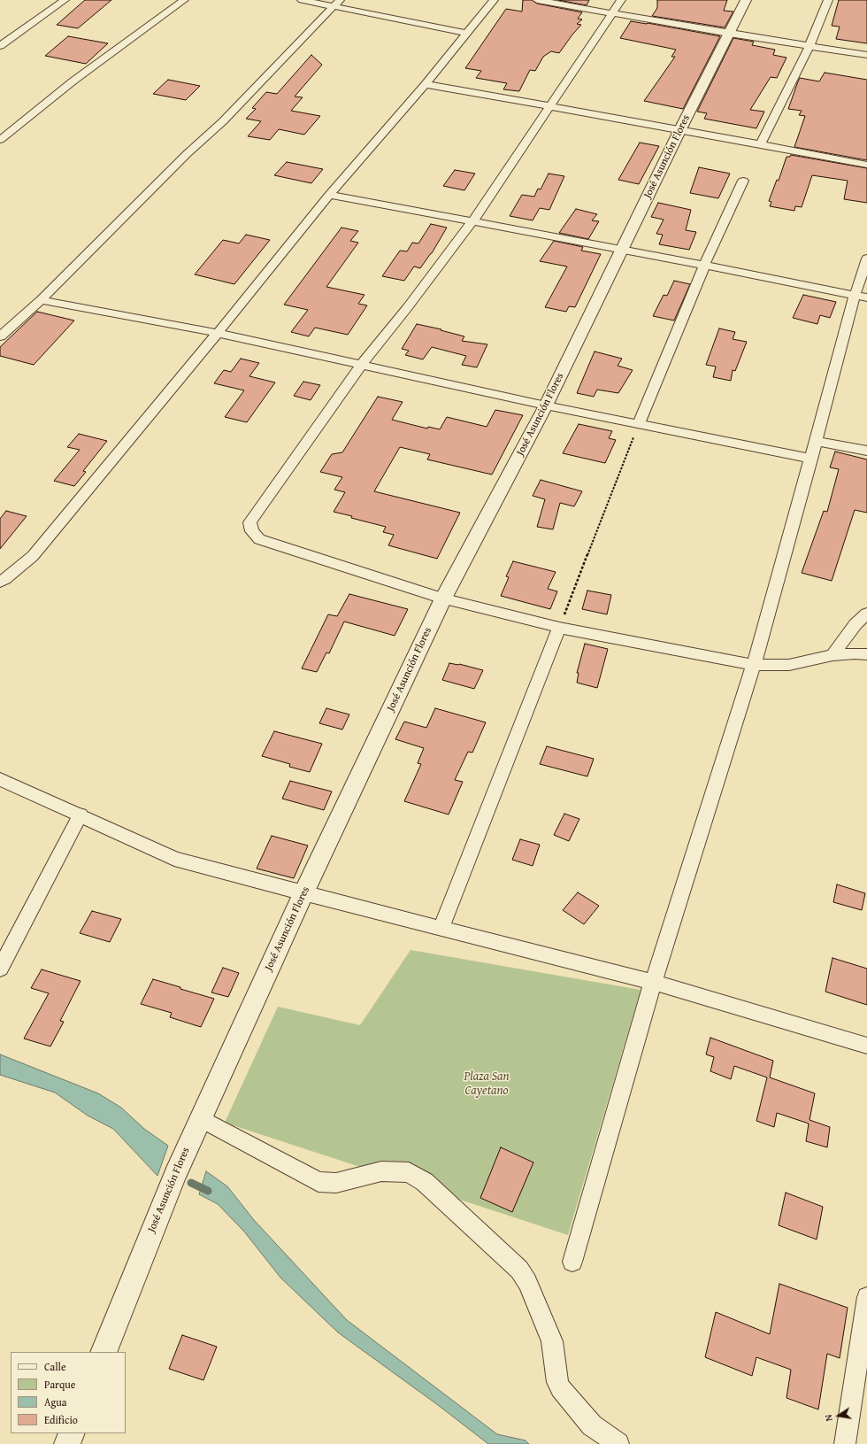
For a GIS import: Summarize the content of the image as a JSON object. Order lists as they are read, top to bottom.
{
  "streets": {
    "street": ["José Asunción Flores"]
  },
  "parks": ["Plaza San Cayetano"],
  "legend": [
    "Calle",
    "Parque",
    "Agua",
    "Edificio"
  ],
  "north": "left"
}
